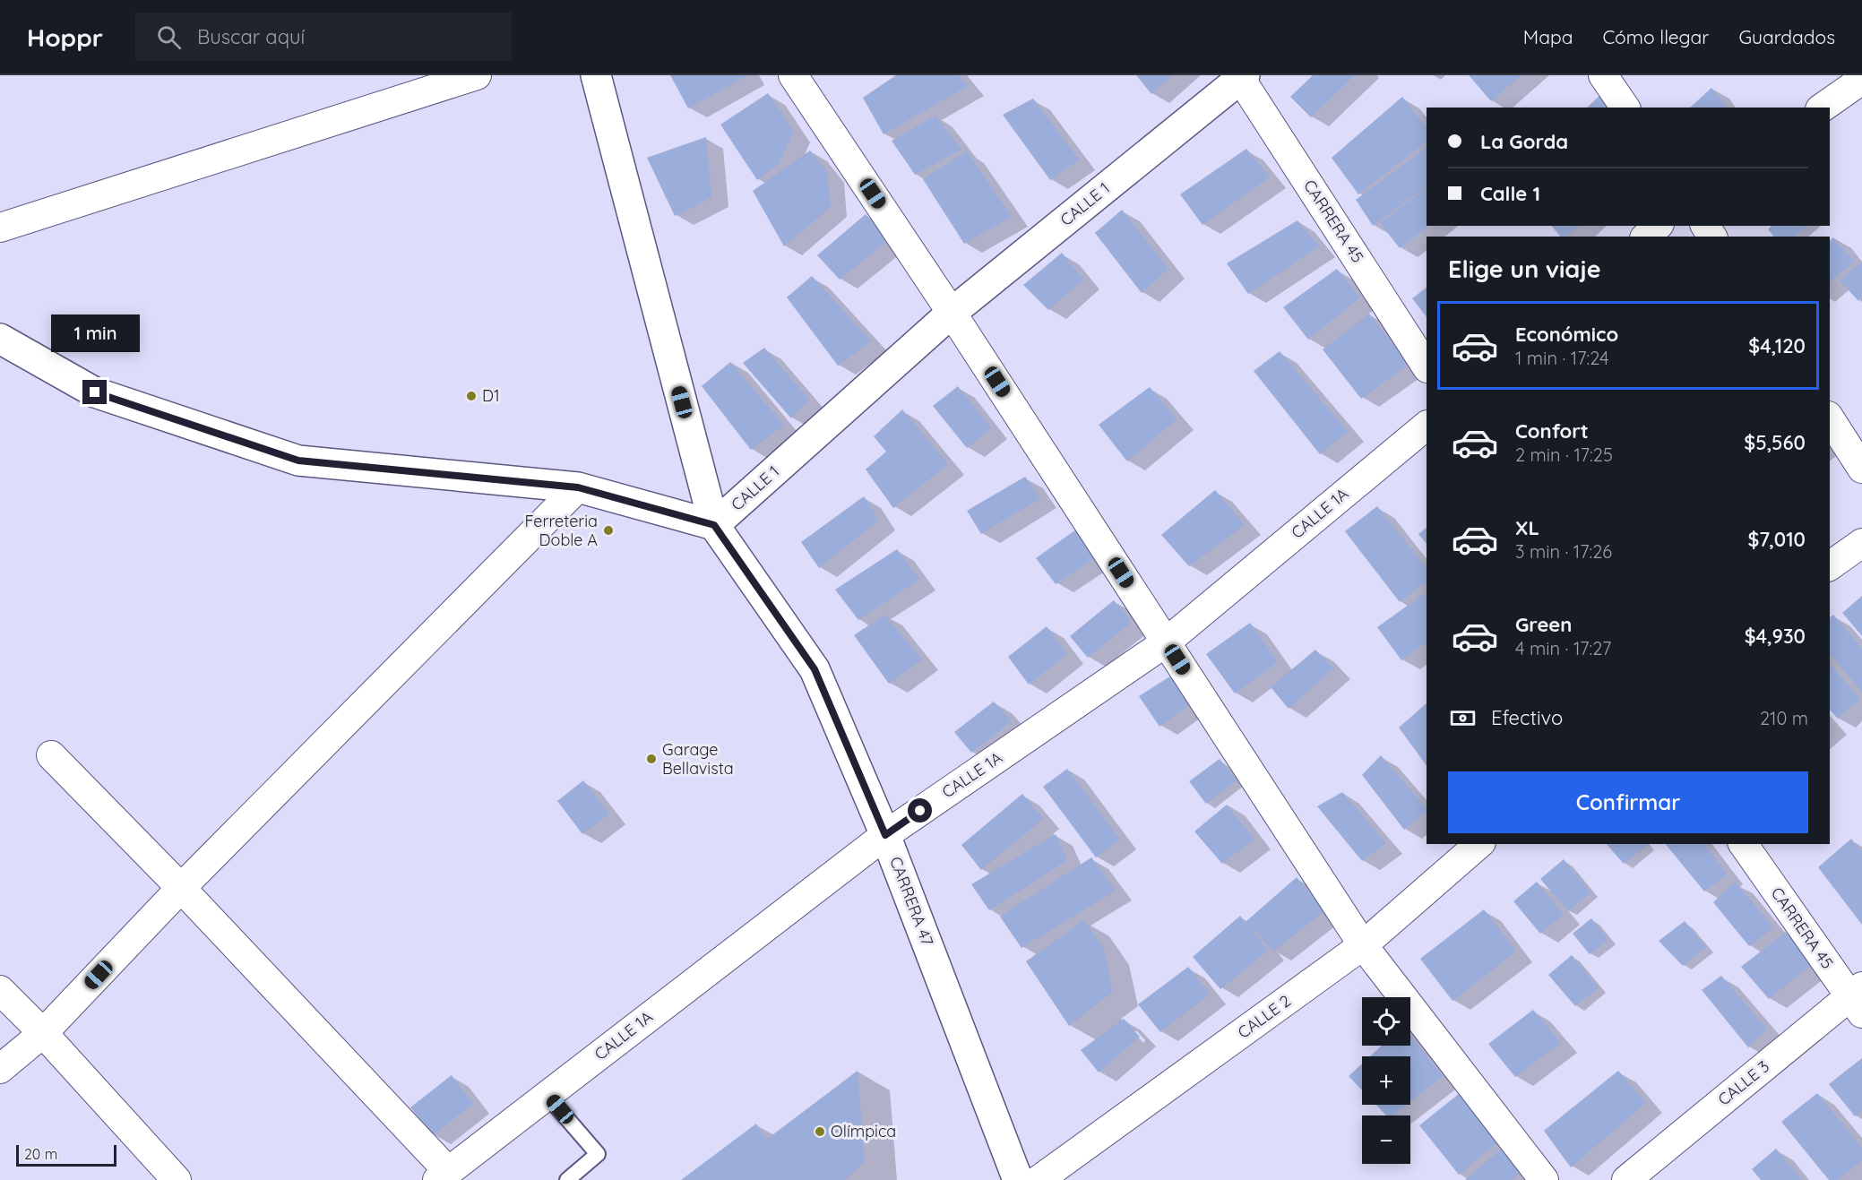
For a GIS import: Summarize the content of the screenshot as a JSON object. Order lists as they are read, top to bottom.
{
  "streets": {
    "main road": ["CALLE 1", "CARRERA 47"],
    "street": [
      "CARRERA 45",
      "CALLE 1A",
      "CALLE 2",
      "CALLE 3"
    ]
  },
  "crossings": [
    ["CALLE 1", "CARRERA 45"],
    ["CALLE 1", "CARRERA 47"],
    ["CARRERA 45", "CALLE 3"],
    ["CALLE 1A", "CARRERA 47"]
  ],
  "places": [
    "D1",
    "Ferreteria Doble A",
    "Garage Bellavista",
    "Olímpica"
  ],
  "scale_bar": "20 m",
  "page": {
    "header": "Hoppr",
    "search": "Buscar aquí",
    "nav": ["Mapa", "Cómo llegar", "Guardados"],
    "banner": ["La Gorda", "Calle 1"],
    "heading": "Elige un viaje",
    "list": [
      {
        "name": "Económico",
        "note": "1 min · 17:24",
        "value": "$4,120"
      },
      {
        "name": "Confort",
        "note": "2 min · 17:25",
        "value": "$5,560"
      },
      {
        "name": "XL",
        "note": "3 min · 17:26",
        "value": "$7,010"
      },
      {
        "name": "Green",
        "note": "4 min · 17:27",
        "value": "$4,930"
      }
    ],
    "bubble": "1 min",
    "pay": ["Efectivo", "210 m"],
    "buttons": "Confirmar",
    "map_buttons": ["+", "−"],
    "scale": "20 m"
  }
}
